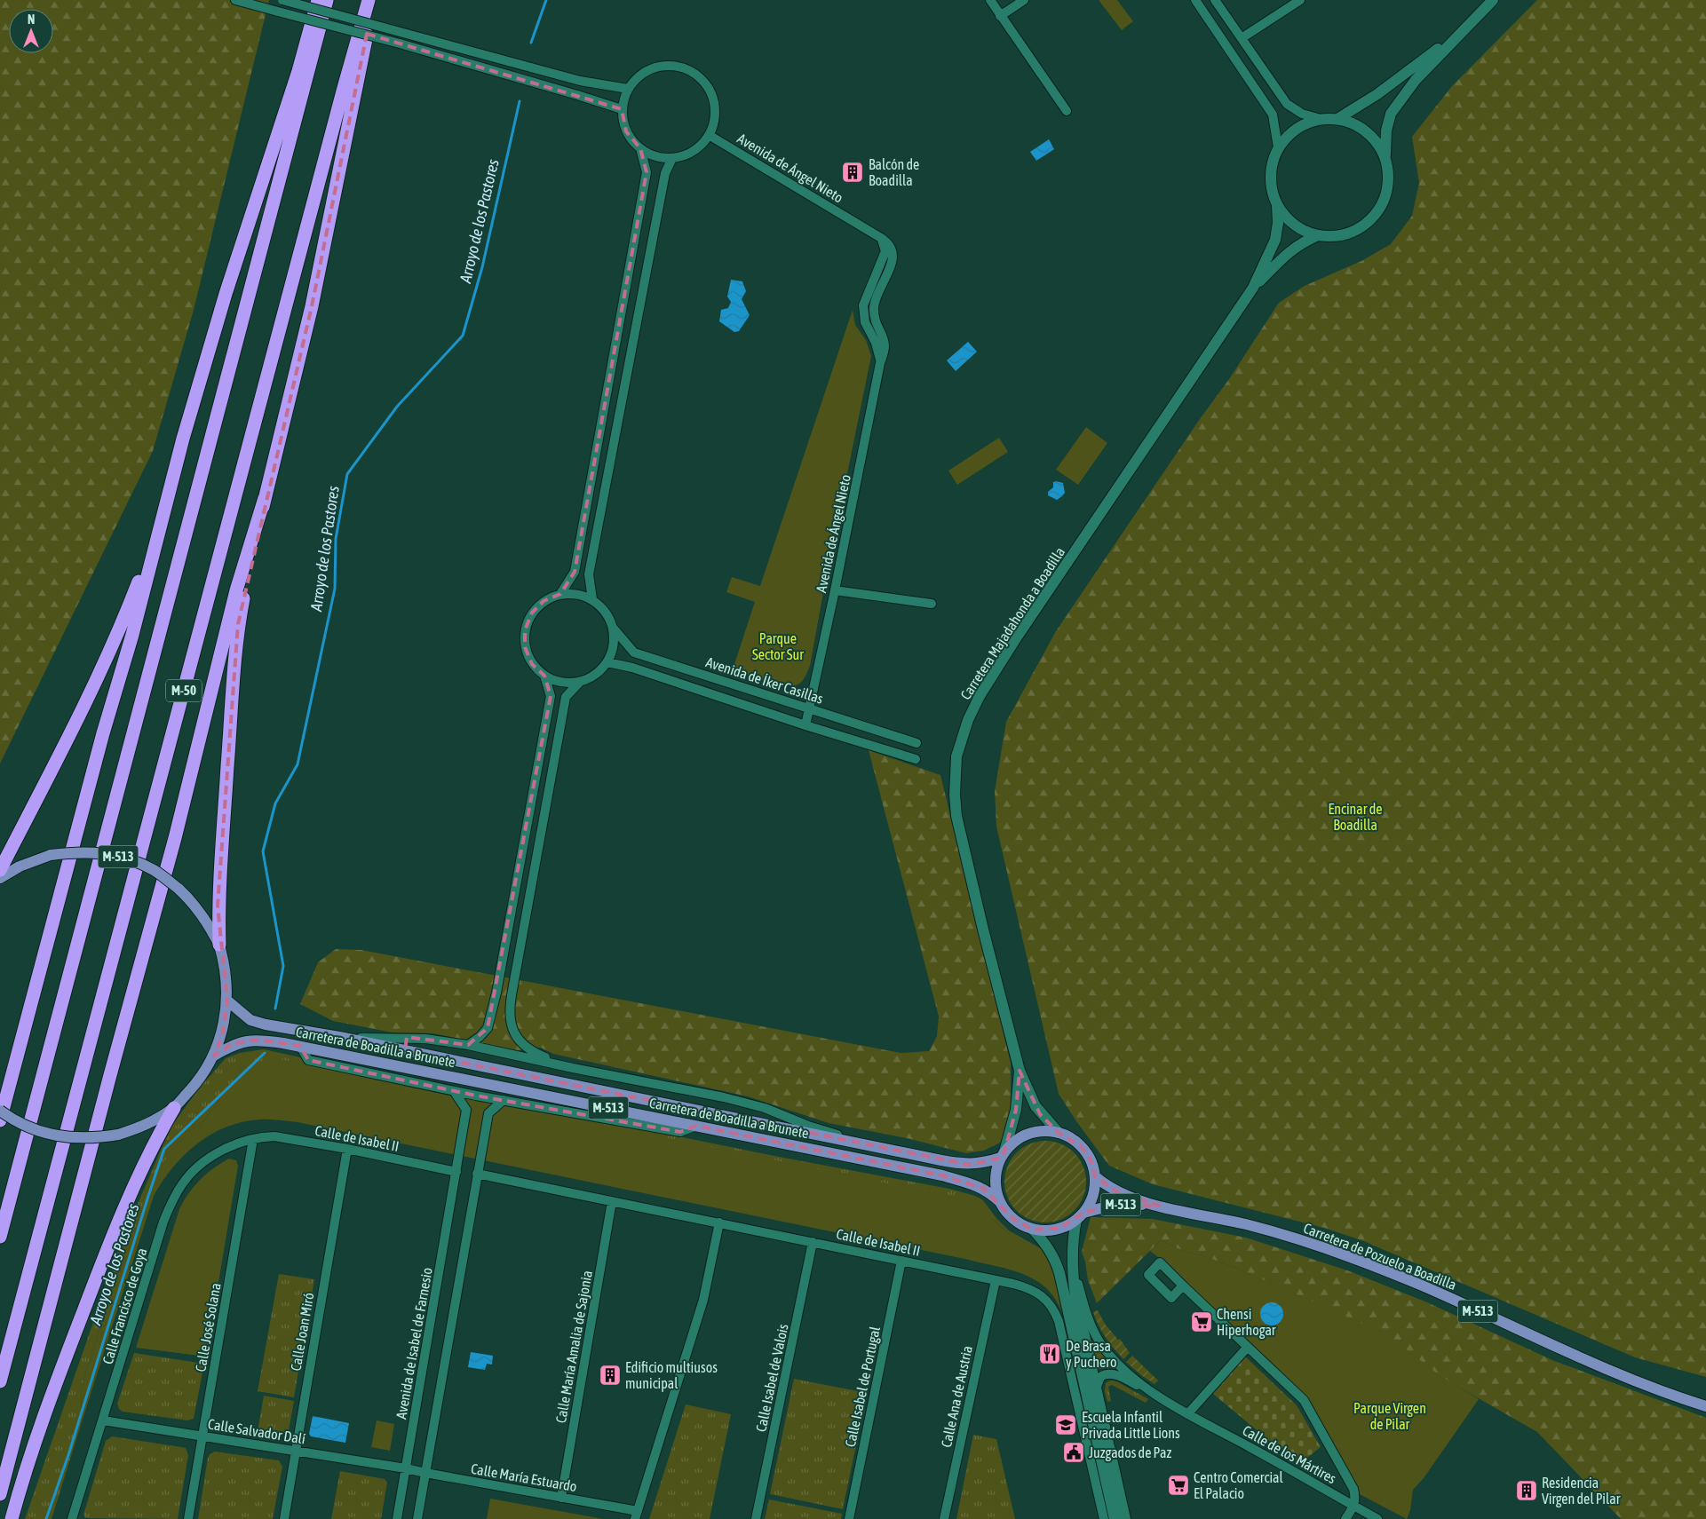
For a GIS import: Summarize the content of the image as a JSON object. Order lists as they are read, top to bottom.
{
  "streets": {
    "highway": ["M-50"],
    "main road": ["M-513", "Carretera de Boadilla a Brunete", "Carretera de Pozuelo a Boadilla"],
    "street": [
      "Avenida de Ángel Nieto",
      "Carretera Majadahonda a Boadilla",
      "Avenida de Íker Casillas",
      "Calle de Isabel II",
      "Calle Francisco de Goya",
      "Calle José Solana",
      "Calle Joan Miró",
      "Avenida de Isabel de Farnesio",
      "Calle María Amalia de Sajonia",
      "Calle Isabel de Valois",
      "Calle Isabel de Portugal",
      "Calle Ana de Austria",
      "Calle Salvador Dalí",
      "Calle de los Mártires",
      "Calle María Estuardo"
    ]
  },
  "crossings": [
    ["Avenida de Ángel Nieto", "Avenida de Íker Casillas"],
    ["Carretera Majadahonda a Boadilla", "M-513"],
    ["Carretera Majadahonda a Boadilla", "Carretera de Boadilla a Brunete"],
    ["Carretera Majadahonda a Boadilla", "Carretera de Pozuelo a Boadilla"],
    ["M-513", "Carretera de Boadilla a Brunete"],
    ["M-513", "Carretera de Pozuelo a Boadilla"],
    ["Carretera de Boadilla a Brunete", "Carretera de Pozuelo a Boadilla"],
    ["Calle de Isabel II", "Calle Francisco de Goya"],
    ["Calle de Isabel II", "Calle José Solana"],
    ["Calle de Isabel II", "Calle Joan Miró"],
    ["Calle de Isabel II", "Avenida de Isabel de Farnesio"],
    ["Calle de Isabel II", "Calle María Amalia de Sajonia"],
    ["Calle de Isabel II", "Calle Isabel de Valois"],
    ["Calle de Isabel II", "Calle Isabel de Portugal"],
    ["Calle de Isabel II", "Calle Ana de Austria"],
    ["Calle Francisco de Goya", "Calle José Solana"],
    ["Calle Francisco de Goya", "Calle Salvador Dalí"],
    ["Calle José Solana", "Calle Salvador Dalí"],
    ["Calle Joan Miró", "Calle Salvador Dalí"],
    ["Avenida de Isabel de Farnesio", "Calle Salvador Dalí"],
    ["Avenida de Isabel de Farnesio", "Calle María Estuardo"],
    ["Calle María Amalia de Sajonia", "Calle María Estuardo"],
    ["Calle Salvador Dalí", "Calle María Estuardo"]
  ],
  "water": ["Arroyo de los Pastores"],
  "parks": ["Parque Sector Sur", "Encinar de Boadilla", "Parque Virgen de Pilar"],
  "places": {
    "building": ["Balcón de Boadilla", "Edificio multiusos municipal", "Residencia Virgen del Pilar"],
    "supermarket": ["Chensi Hiperhogar", "Centro Comercial El Palacio"],
    "restaurant": ["De Brasa y Puchero"],
    "school or university": ["Escuela Infantil Privada Little Lions"],
    "public building": ["Juzgados de Paz"]
  },
  "north": "top"
}
